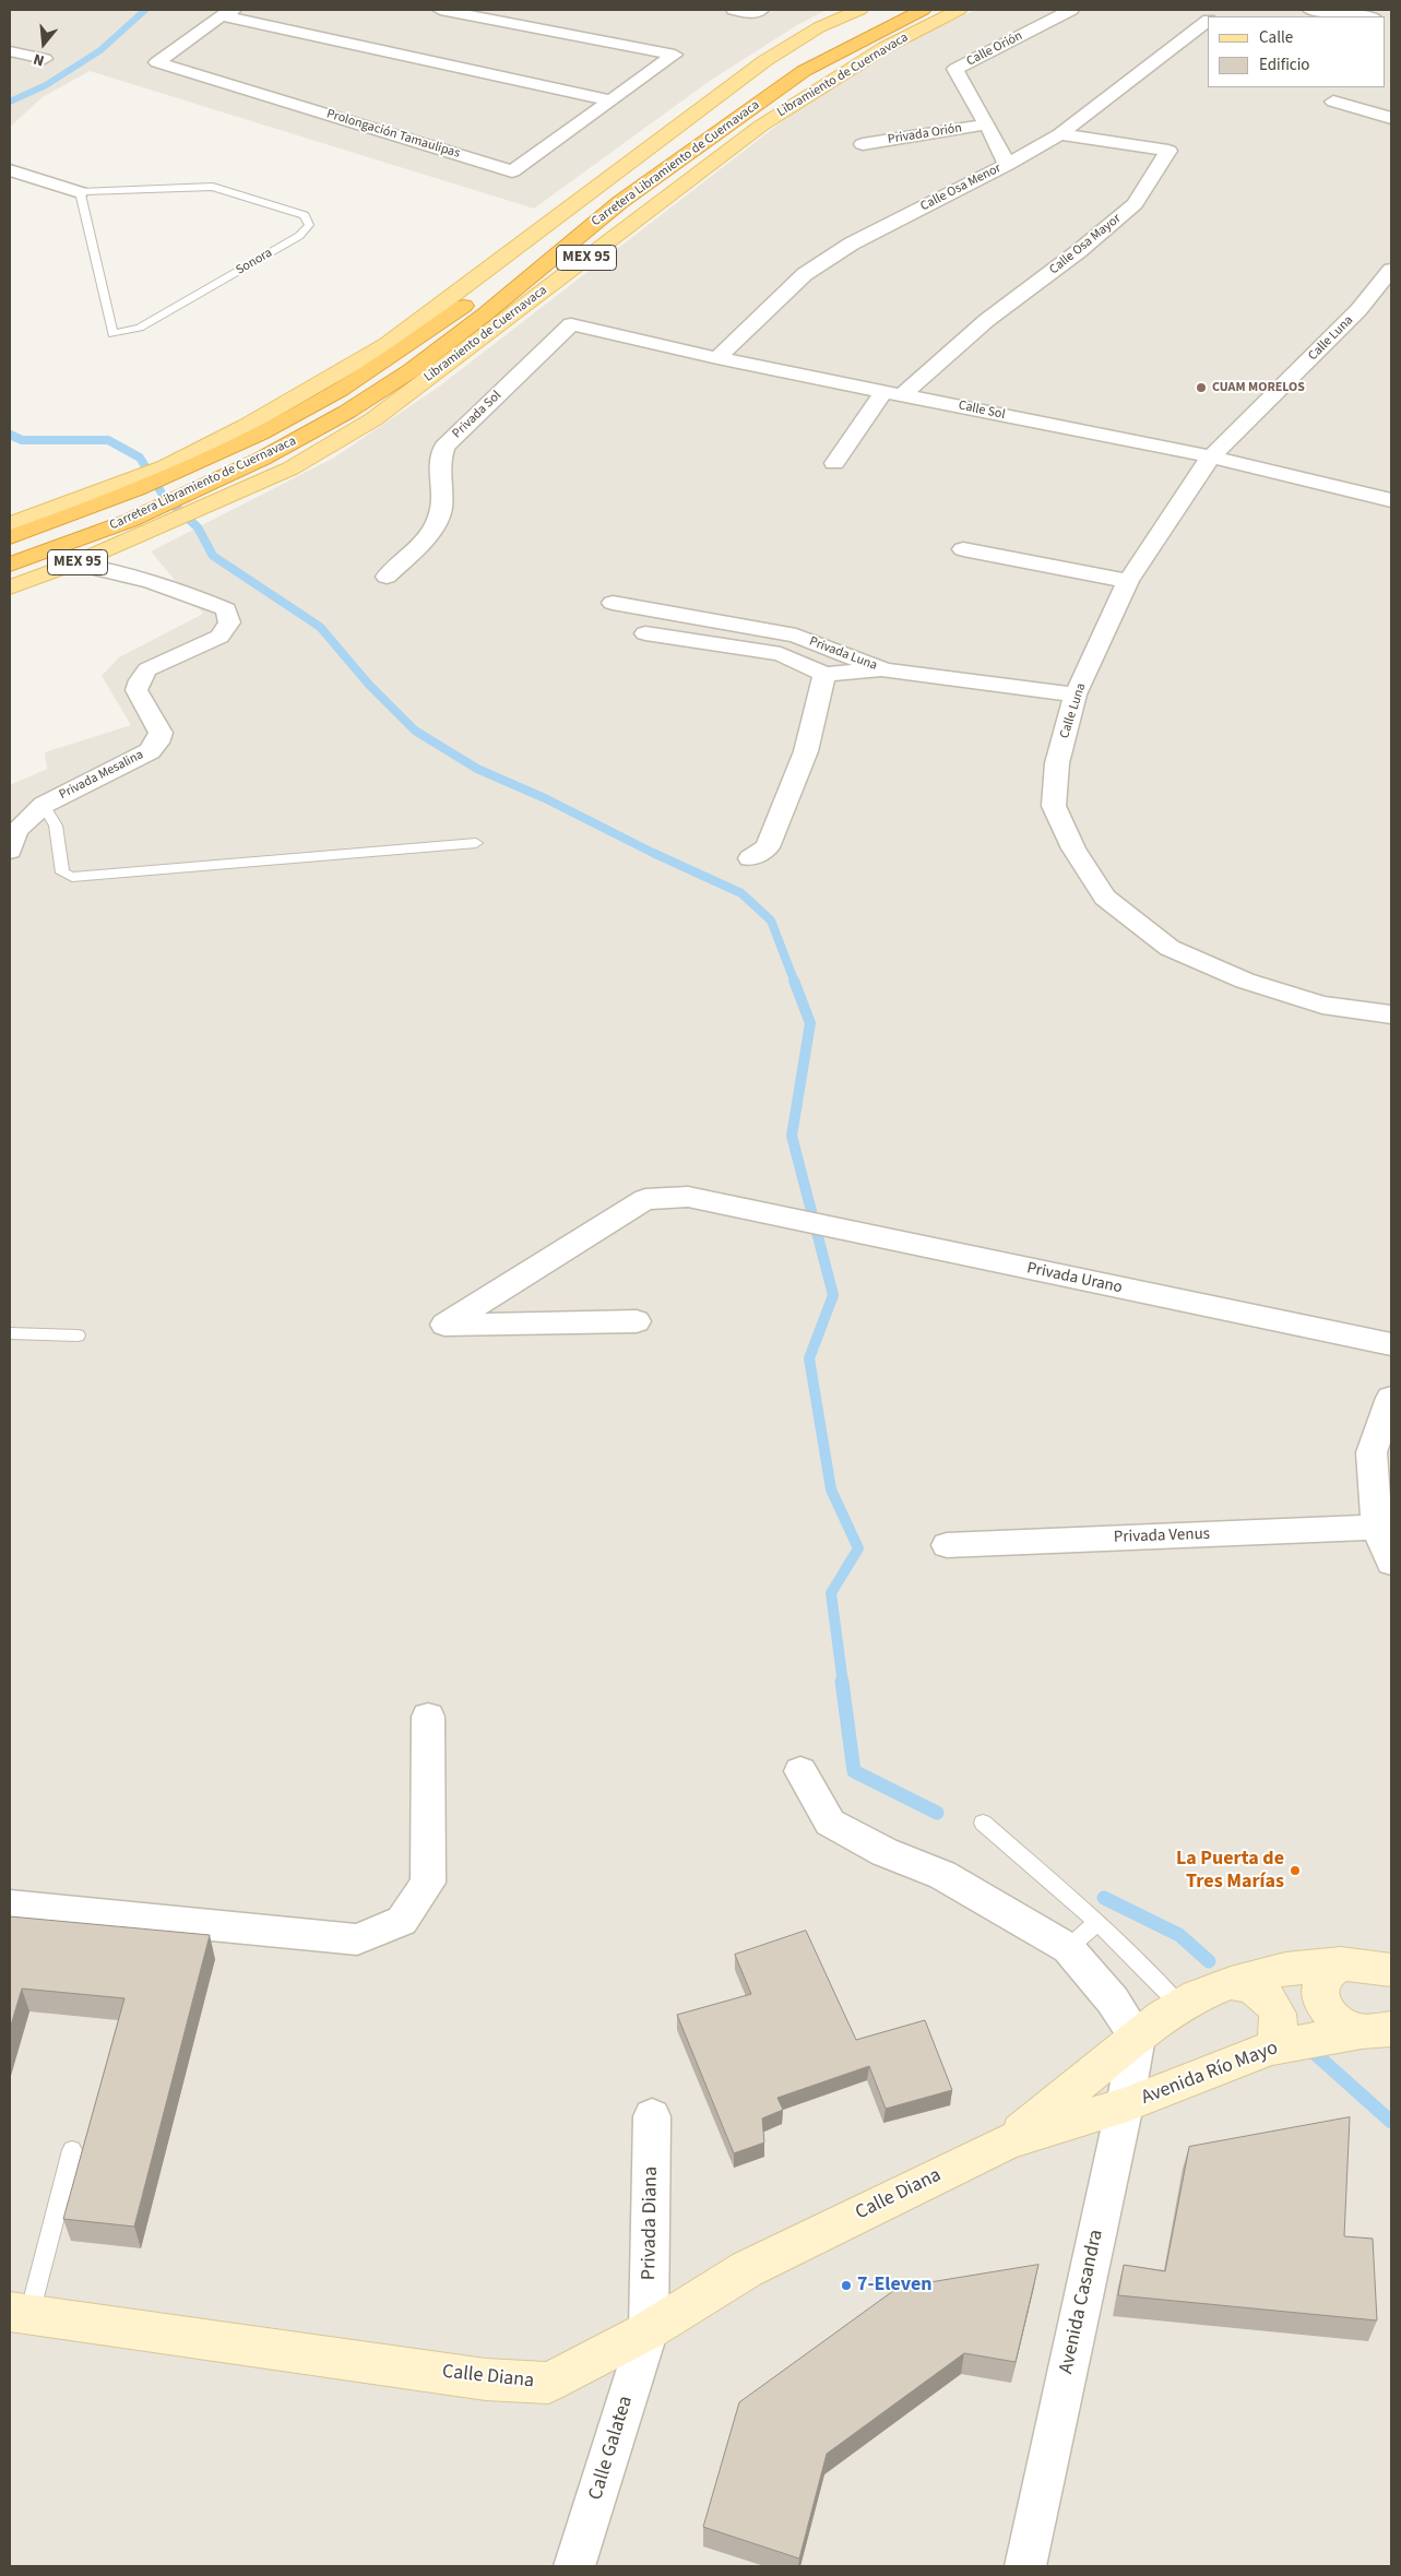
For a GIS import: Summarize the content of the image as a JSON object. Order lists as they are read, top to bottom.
{
  "streets": {
    "highway": ["Carretera Libramiento de Cuernavaca", "MEX 95"],
    "main road": ["Libramiento de Cuernavaca"],
    "street": [
      "Calle Orión",
      "Prolongación Tamaulipas",
      "Privada Orión",
      "Calle Osa Menor",
      "Calle Osa Mayor",
      "Calle Luna",
      "Calle Sol",
      "Privada Sol",
      "Privada Luna",
      "Privada Mesalina",
      "Privada Urano",
      "Privada Venus",
      "Avenida Río Mayo",
      "Calle Diana",
      "Privada Diana",
      "Avenida Casandra",
      "Calle Galatea"
    ],
    "lane": ["Sonora"]
  },
  "crossings": [
    ["Calle Orión", "Privada Orión"],
    ["Calle Orión", "Calle Osa Menor"],
    ["Libramiento de Cuernavaca", "Carretera Libramiento de Cuernavaca"],
    ["Libramiento de Cuernavaca", "Privada Mesalina"],
    ["Carretera Libramiento de Cuernavaca", "MEX 95"],
    ["Calle Osa Menor", "Calle Osa Mayor"],
    ["Calle Osa Menor", "Calle Sol"],
    ["Calle Osa Mayor", "Calle Sol"],
    ["Calle Luna", "Calle Sol"],
    ["Calle Luna", "Privada Luna"],
    ["Calle Sol", "Privada Sol"],
    ["Avenida Río Mayo", "Calle Diana"],
    ["Avenida Río Mayo", "Avenida Casandra"],
    ["Calle Diana", "Privada Diana"],
    ["Calle Diana", "Avenida Casandra"],
    ["Calle Diana", "Calle Galatea"],
    ["Privada Diana", "Calle Galatea"]
  ],
  "places": ["CUAM MORELOS", "La Puerta de Tres Marías", "7-Eleven"],
  "legend": ["Calle", "Edificio"],
  "north": "bottom"
}
